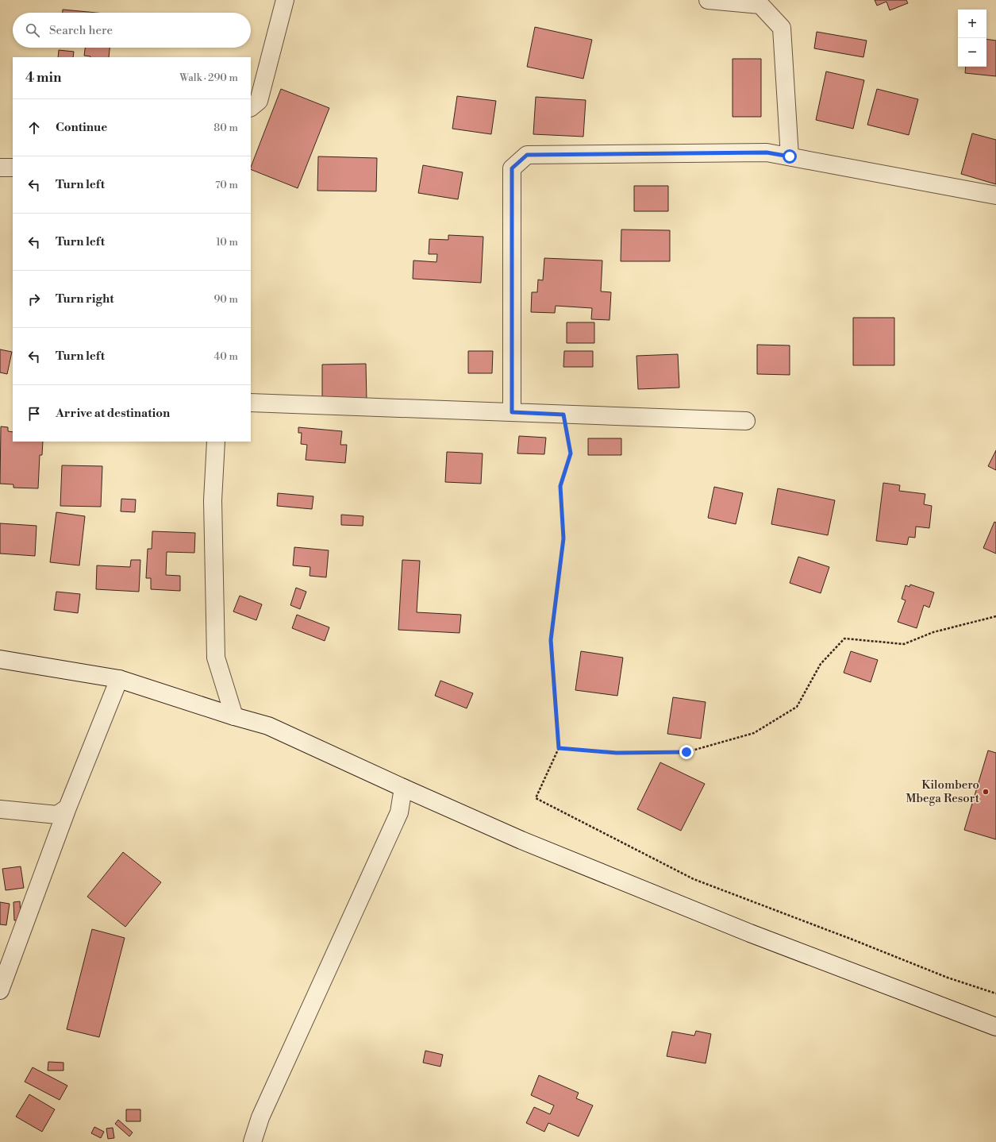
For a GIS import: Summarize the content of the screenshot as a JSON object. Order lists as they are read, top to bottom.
{
  "places": ["Kilombero Mbega Resort"],
  "page": {
    "map_buttons": ["+", "−"],
    "search": "Search here",
    "heading": ["4 min", "Walk · 290 m"],
    "list": [
      ["Continue", "80 m"],
      ["Turn left", "70 m"],
      ["Turn left", "10 m"],
      ["Turn right", "90 m"],
      ["Turn left", "40 m"],
      "Arrive at destination"
    ]
  }
}
